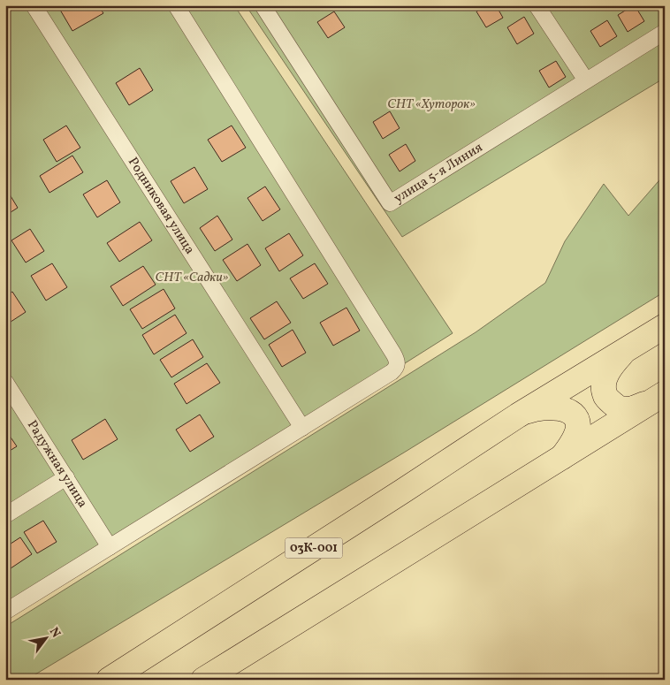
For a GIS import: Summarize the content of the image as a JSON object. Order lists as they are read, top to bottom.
{
  "streets": {
    "main road": ["03К-001"],
    "street": ["улица 5-я Линия", "Родниковая улица", "Радужная улица"]
  },
  "parks": ["СНТ «Хуторок»", "СНТ «Садки»"],
  "north": "top right"
}
